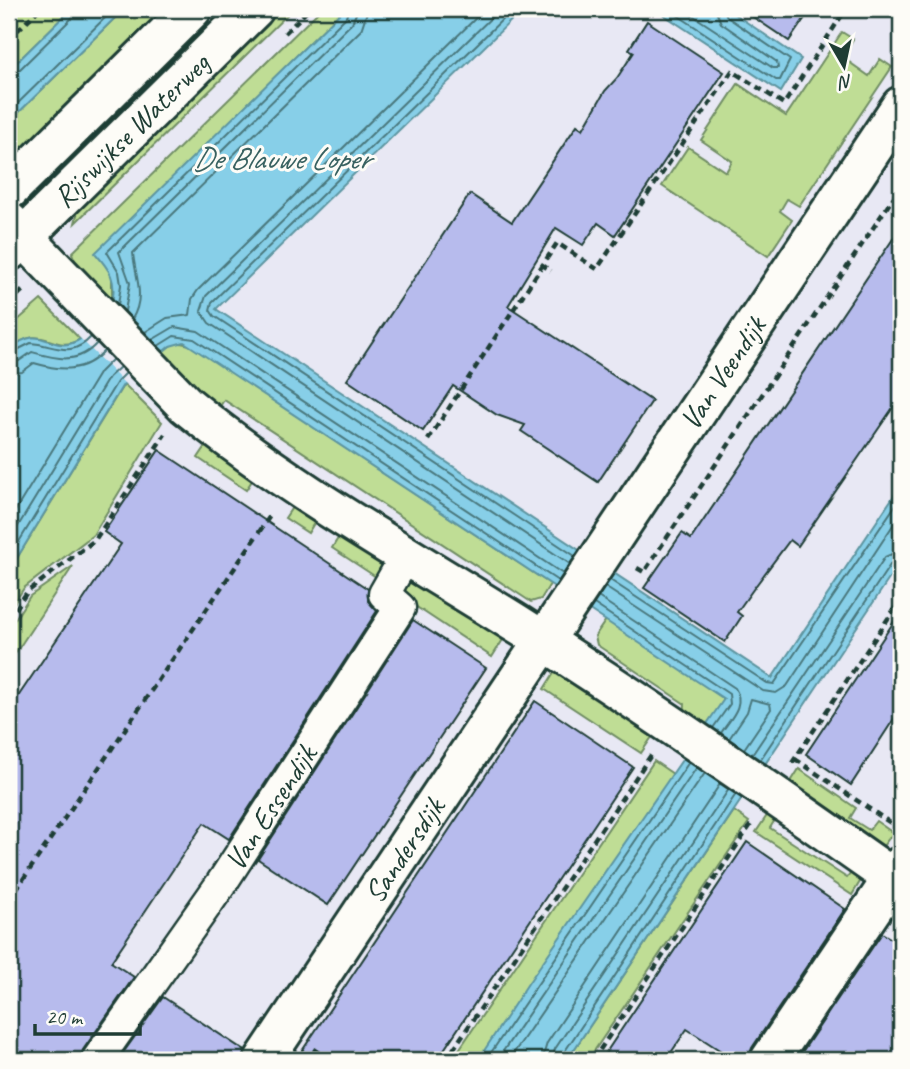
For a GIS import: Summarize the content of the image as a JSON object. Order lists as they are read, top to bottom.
{
  "streets": {
    "street": [
      "Rijswijkse Waterweg",
      "Van Veendijk",
      "Van Essendijk",
      "Sandersdijk"
    ]
  },
  "crossings": [
    ["Van Veendijk", "Sandersdijk"]
  ],
  "water": ["De Blauwe Loper"],
  "scale_bar": "20 m",
  "north": "bottom"
}
